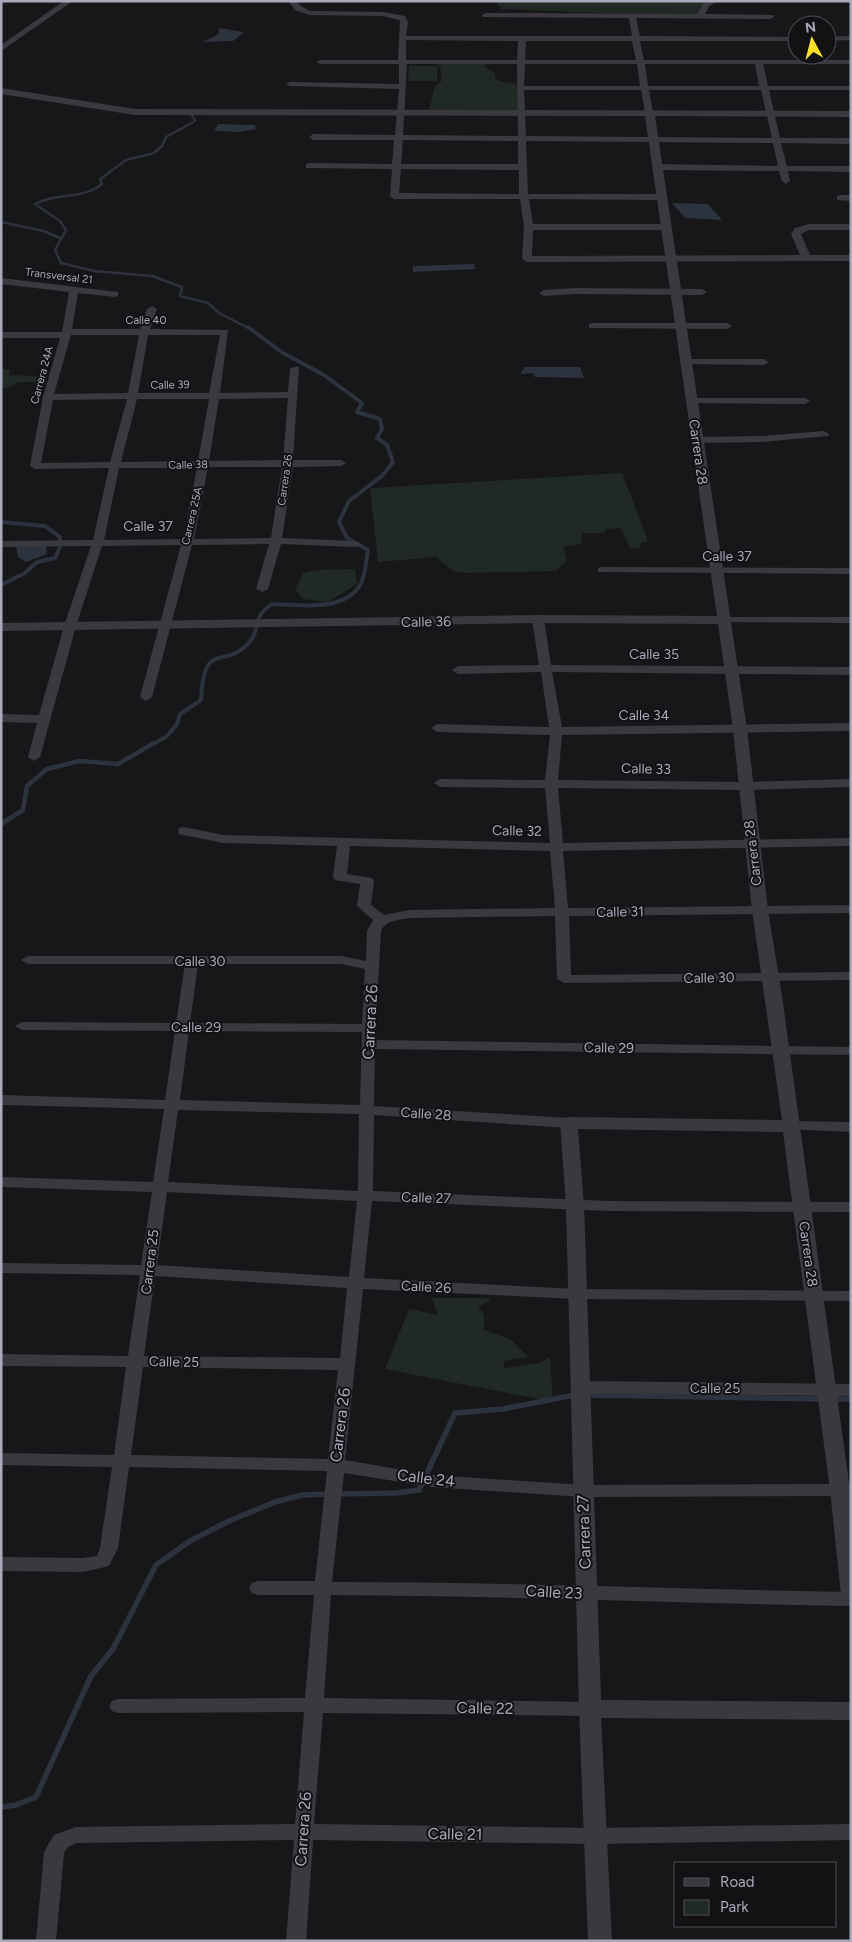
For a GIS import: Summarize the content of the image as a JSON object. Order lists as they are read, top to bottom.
{
  "streets": {
    "street": [
      "Transversal 21",
      "Calle 40",
      "Carrera 24A",
      "Calle 39",
      "Carrera 28",
      "Calle 38",
      "Carrera 26",
      "Carrera 25A",
      "Calle 37",
      "Calle 36",
      "Calle 35",
      "Calle 34",
      "Calle 33",
      "Calle 32",
      "Calle 31",
      "Calle 30",
      "Calle 29",
      "Calle 28",
      "Calle 27",
      "Carrera 25",
      "Calle 26",
      "Calle 25",
      "Calle 24",
      "Carrera 27",
      "Calle 23",
      "Calle 22",
      "Calle 21"
    ]
  },
  "crossings": [
    ["Transversal 21", "Carrera 24A"],
    ["Calle 40", "Carrera 24A"],
    ["Calle 40", "Carrera 25A"],
    ["Carrera 24A", "Calle 39"],
    ["Carrera 24A", "Calle 38"],
    ["Calle 39", "Carrera 26"],
    ["Calle 39", "Carrera 25A"],
    ["Carrera 28", "Calle 37"],
    ["Carrera 28", "Calle 36"],
    ["Carrera 28", "Calle 35"],
    ["Carrera 28", "Calle 34"],
    ["Carrera 28", "Calle 33"],
    ["Carrera 28", "Calle 32"],
    ["Carrera 28", "Calle 31"],
    ["Carrera 28", "Calle 30"],
    ["Carrera 28", "Calle 29"],
    ["Carrera 28", "Calle 28"],
    ["Carrera 28", "Calle 27"],
    ["Carrera 28", "Calle 26"],
    ["Carrera 28", "Calle 25"],
    ["Carrera 28", "Calle 24"],
    ["Calle 38", "Carrera 26"],
    ["Calle 38", "Carrera 25A"],
    ["Carrera 26", "Calle 37"],
    ["Carrera 26", "Calle 31"],
    ["Carrera 26", "Calle 30"],
    ["Carrera 26", "Calle 29"],
    ["Carrera 26", "Calle 28"],
    ["Carrera 26", "Calle 27"],
    ["Carrera 26", "Calle 26"],
    ["Carrera 26", "Calle 25"],
    ["Carrera 26", "Calle 24"],
    ["Carrera 26", "Calle 23"],
    ["Carrera 26", "Calle 22"],
    ["Carrera 26", "Calle 21"],
    ["Carrera 25A", "Calle 37"],
    ["Carrera 25A", "Calle 36"],
    ["Calle 31", "Calle 30"],
    ["Calle 30", "Carrera 25"],
    ["Calle 29", "Carrera 25"],
    ["Calle 28", "Carrera 25"],
    ["Calle 28", "Carrera 27"],
    ["Calle 27", "Carrera 25"],
    ["Calle 27", "Carrera 27"],
    ["Carrera 25", "Calle 26"],
    ["Carrera 25", "Calle 25"],
    ["Carrera 25", "Calle 24"],
    ["Calle 26", "Carrera 27"],
    ["Calle 25", "Carrera 27"],
    ["Calle 24", "Carrera 27"],
    ["Carrera 27", "Calle 23"],
    ["Carrera 27", "Calle 22"],
    ["Carrera 27", "Calle 21"]
  ],
  "legend": ["Road", "Park"],
  "north": "top"
}
